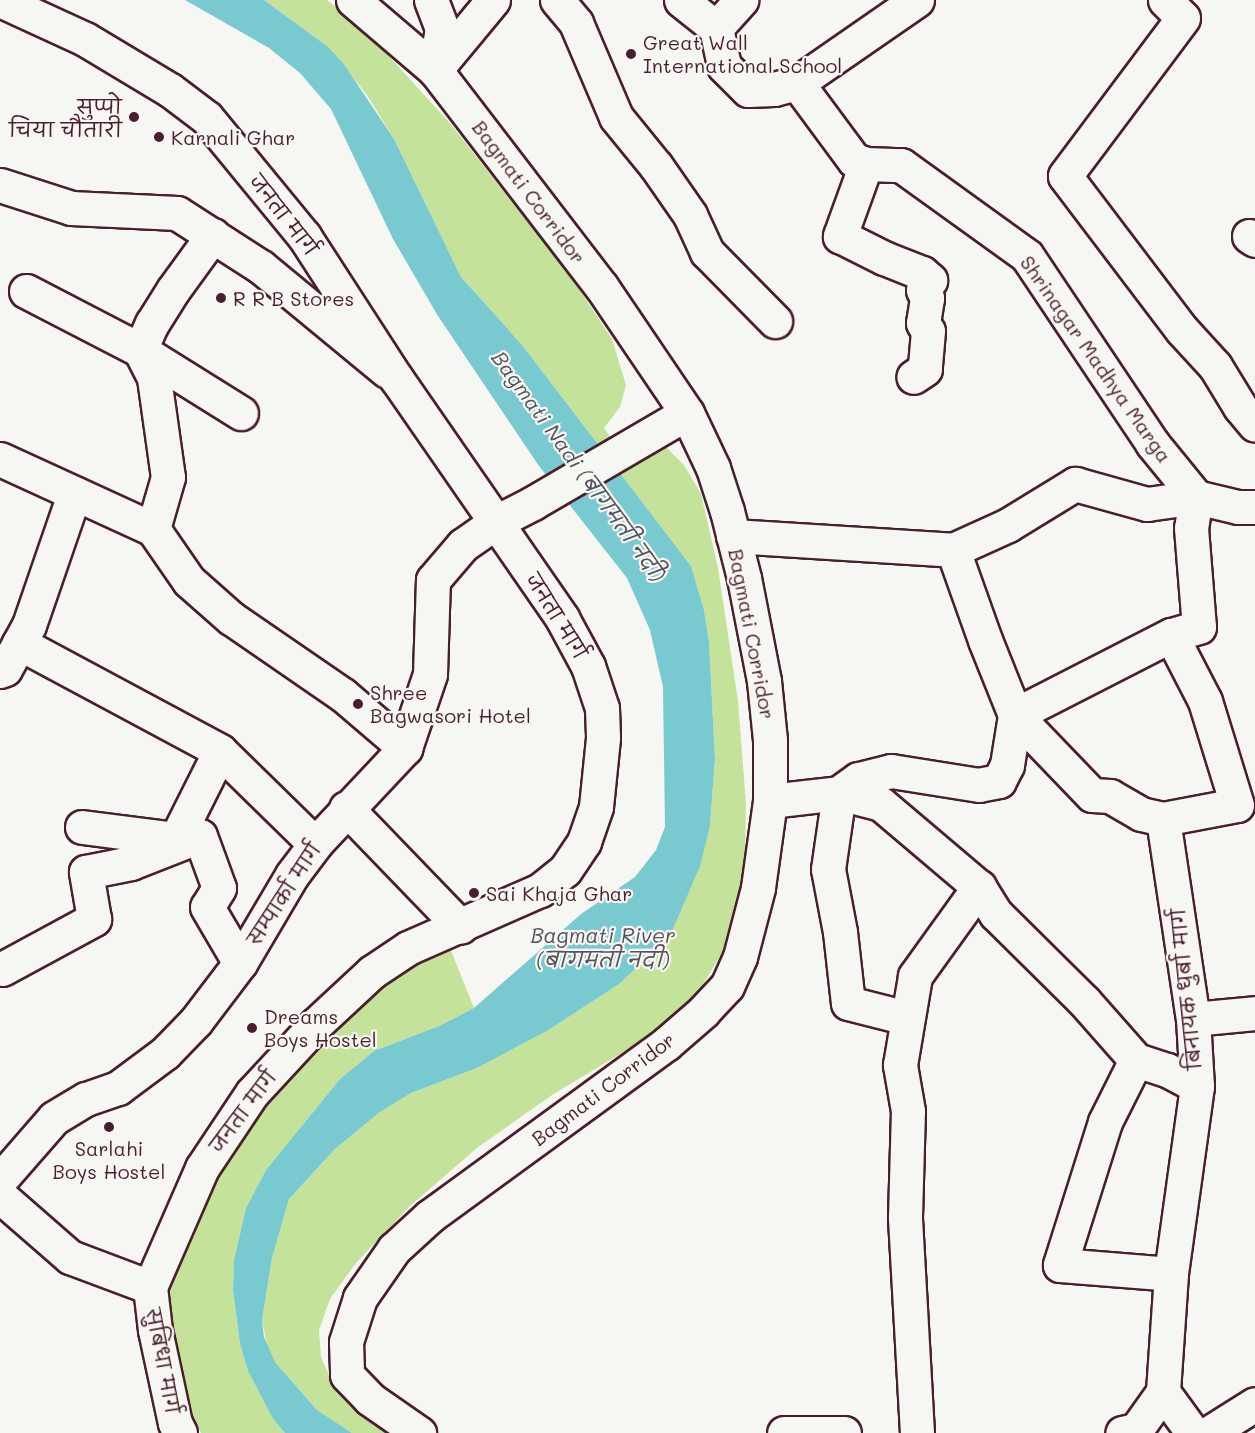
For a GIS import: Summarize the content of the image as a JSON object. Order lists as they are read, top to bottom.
{
  "streets": {
    "street": [
      "Bagmati Corridor",
      "जनता मार्ग",
      "Shrinagar Madhya Marga",
      "सम्पार्का मार्ग",
      "बिनायक धुर्बा मार्ग",
      "सुबिधा मार्ग"
    ]
  },
  "crossings": [
    ["Bagmati Corridor", "सम्पार्का मार्ग"],
    ["जनता मार्ग", "सम्पार्का मार्ग"],
    ["जनता मार्ग", "सुबिधा मार्ग"]
  ],
  "water": ["Bagmati Nadi (बागमती नदी)", "Bagmati River (बागमती नदी)"],
  "places": [
    "Great Wall International School",
    "सुप्पो चिया चौतारी",
    "Karnali Ghar",
    "R R B Stores",
    "Shree Bagwasori Hotel",
    "Sai Khaja Ghar",
    "Dreams Boys Hostel",
    "Sarlahi Boys Hostel"
  ]
}
